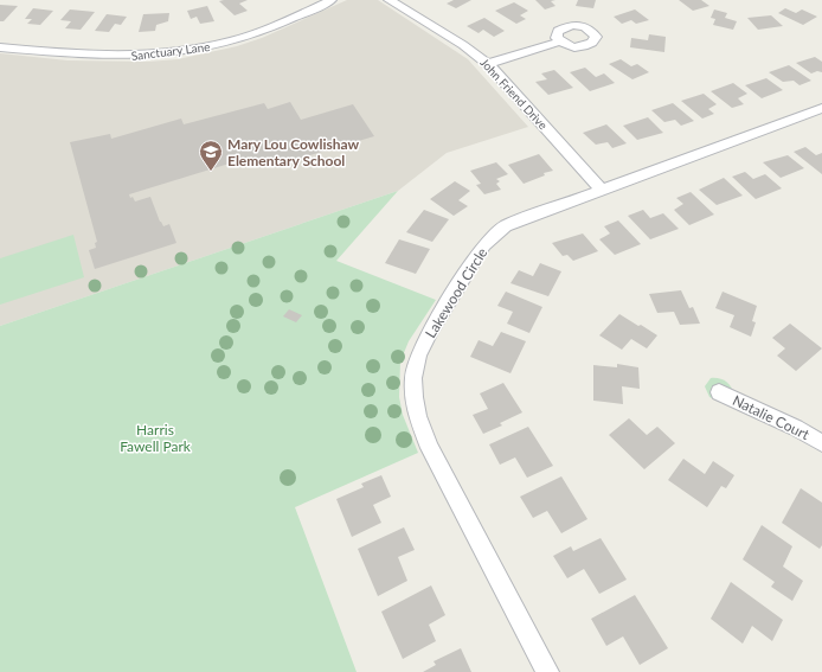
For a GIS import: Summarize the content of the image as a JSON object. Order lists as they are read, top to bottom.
{
  "streets": {
    "street": [
      "Sanctuary Lane",
      "John Friend Drive",
      "Lakewood Circle",
      "Natalie Court"
    ]
  },
  "crossings": [
    ["John Friend Drive", "Lakewood Circle"]
  ],
  "parks": ["Harris Fawell Park"],
  "places": {
    "school or university": ["Mary Lou Cowlishaw Elementary School"]
  }
}
